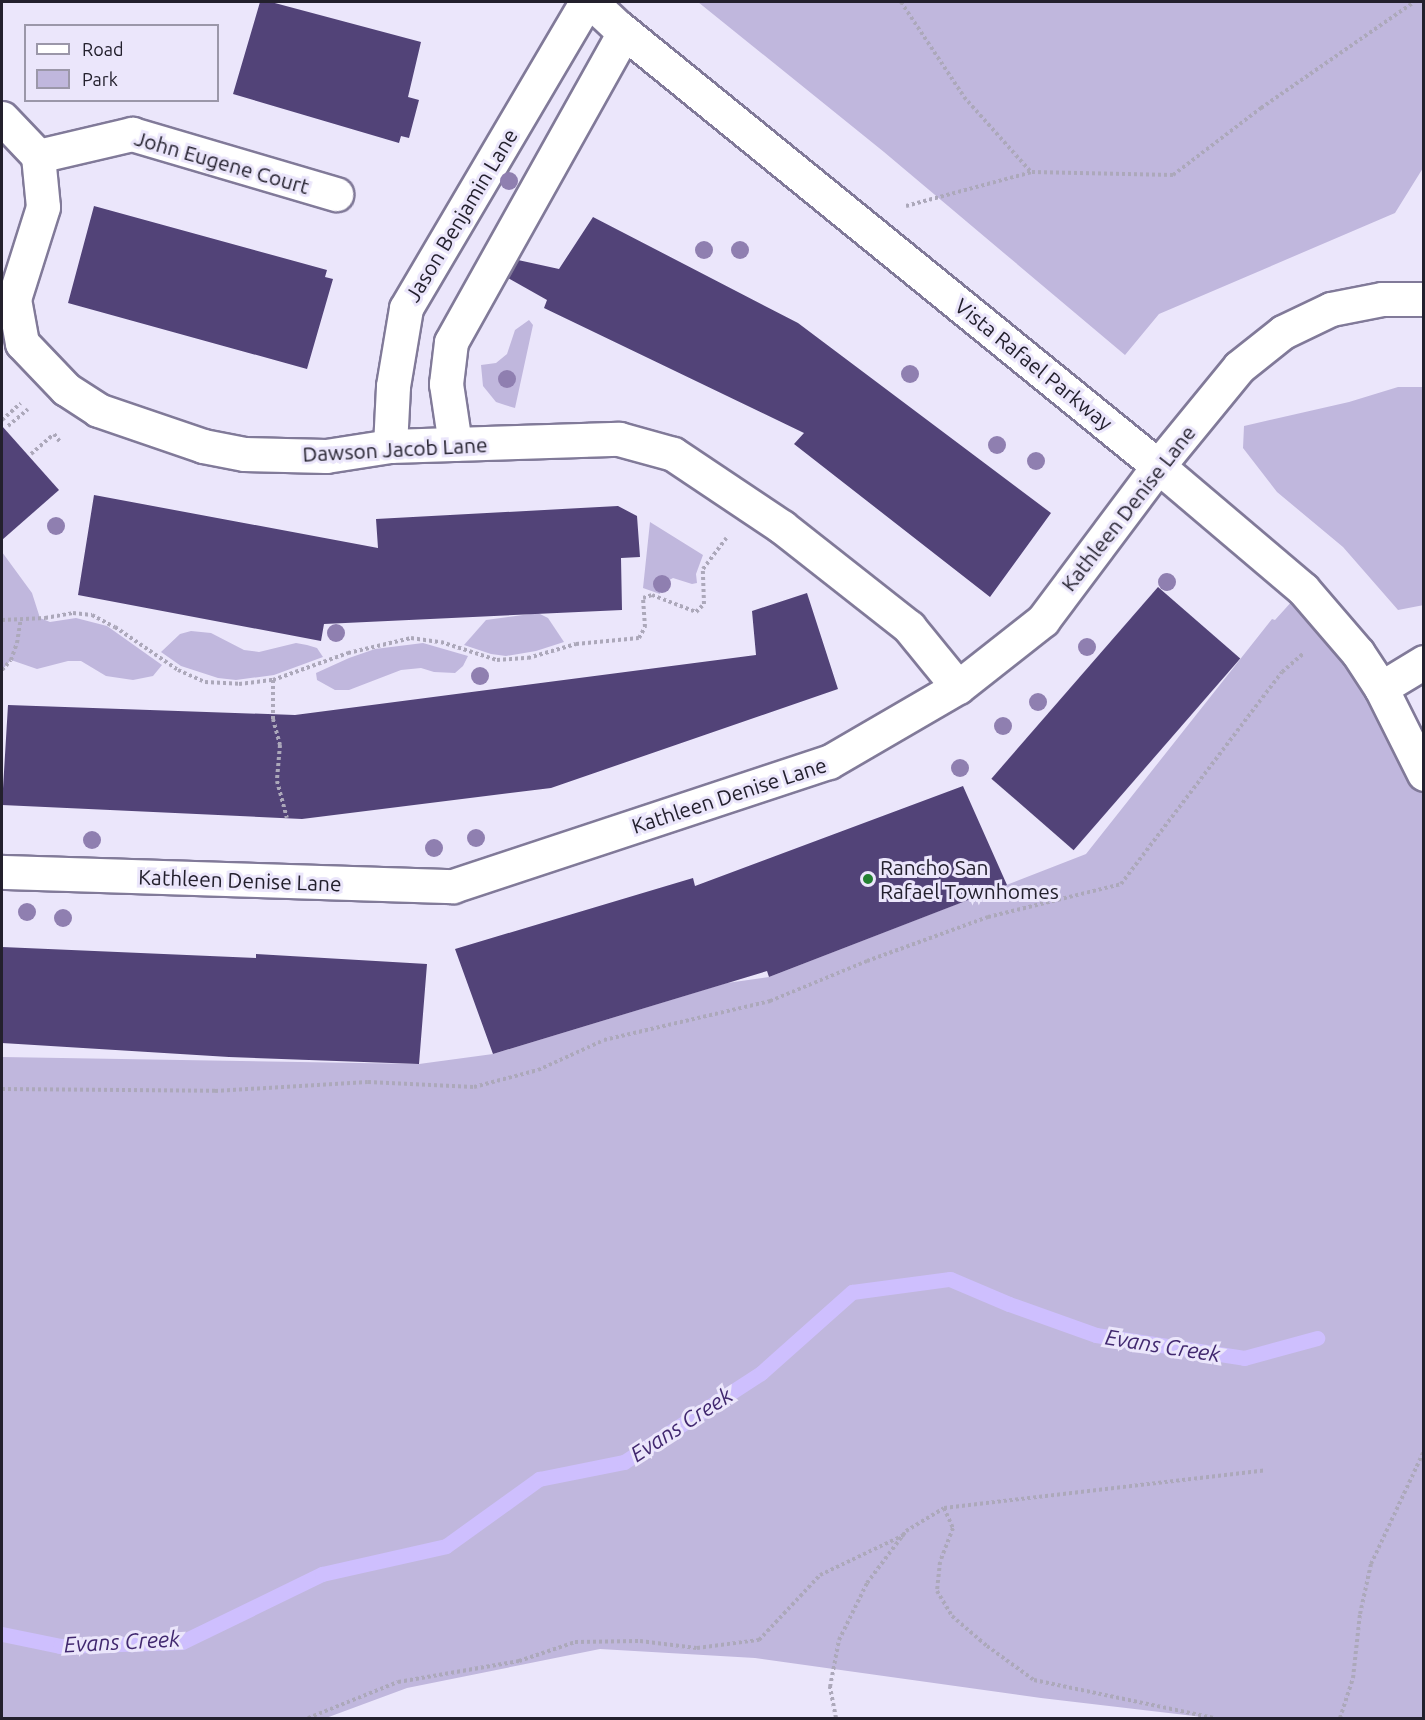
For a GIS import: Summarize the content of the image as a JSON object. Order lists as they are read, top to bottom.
{
  "streets": {
    "street": [
      "John Eugene Court",
      "Jason Benjamin Lane",
      "Vista Rafael Parkway",
      "Dawson Jacob Lane",
      "Kathleen Denise Lane"
    ]
  },
  "crossings": [
    ["John Eugene Court", "Dawson Jacob Lane"],
    ["Jason Benjamin Lane", "Dawson Jacob Lane"],
    ["Vista Rafael Parkway", "Kathleen Denise Lane"],
    ["Dawson Jacob Lane", "Kathleen Denise Lane"]
  ],
  "water": ["Evans Creek"],
  "places": ["Rancho San Rafael Townhomes"],
  "legend": ["Road", "Park"]
}
